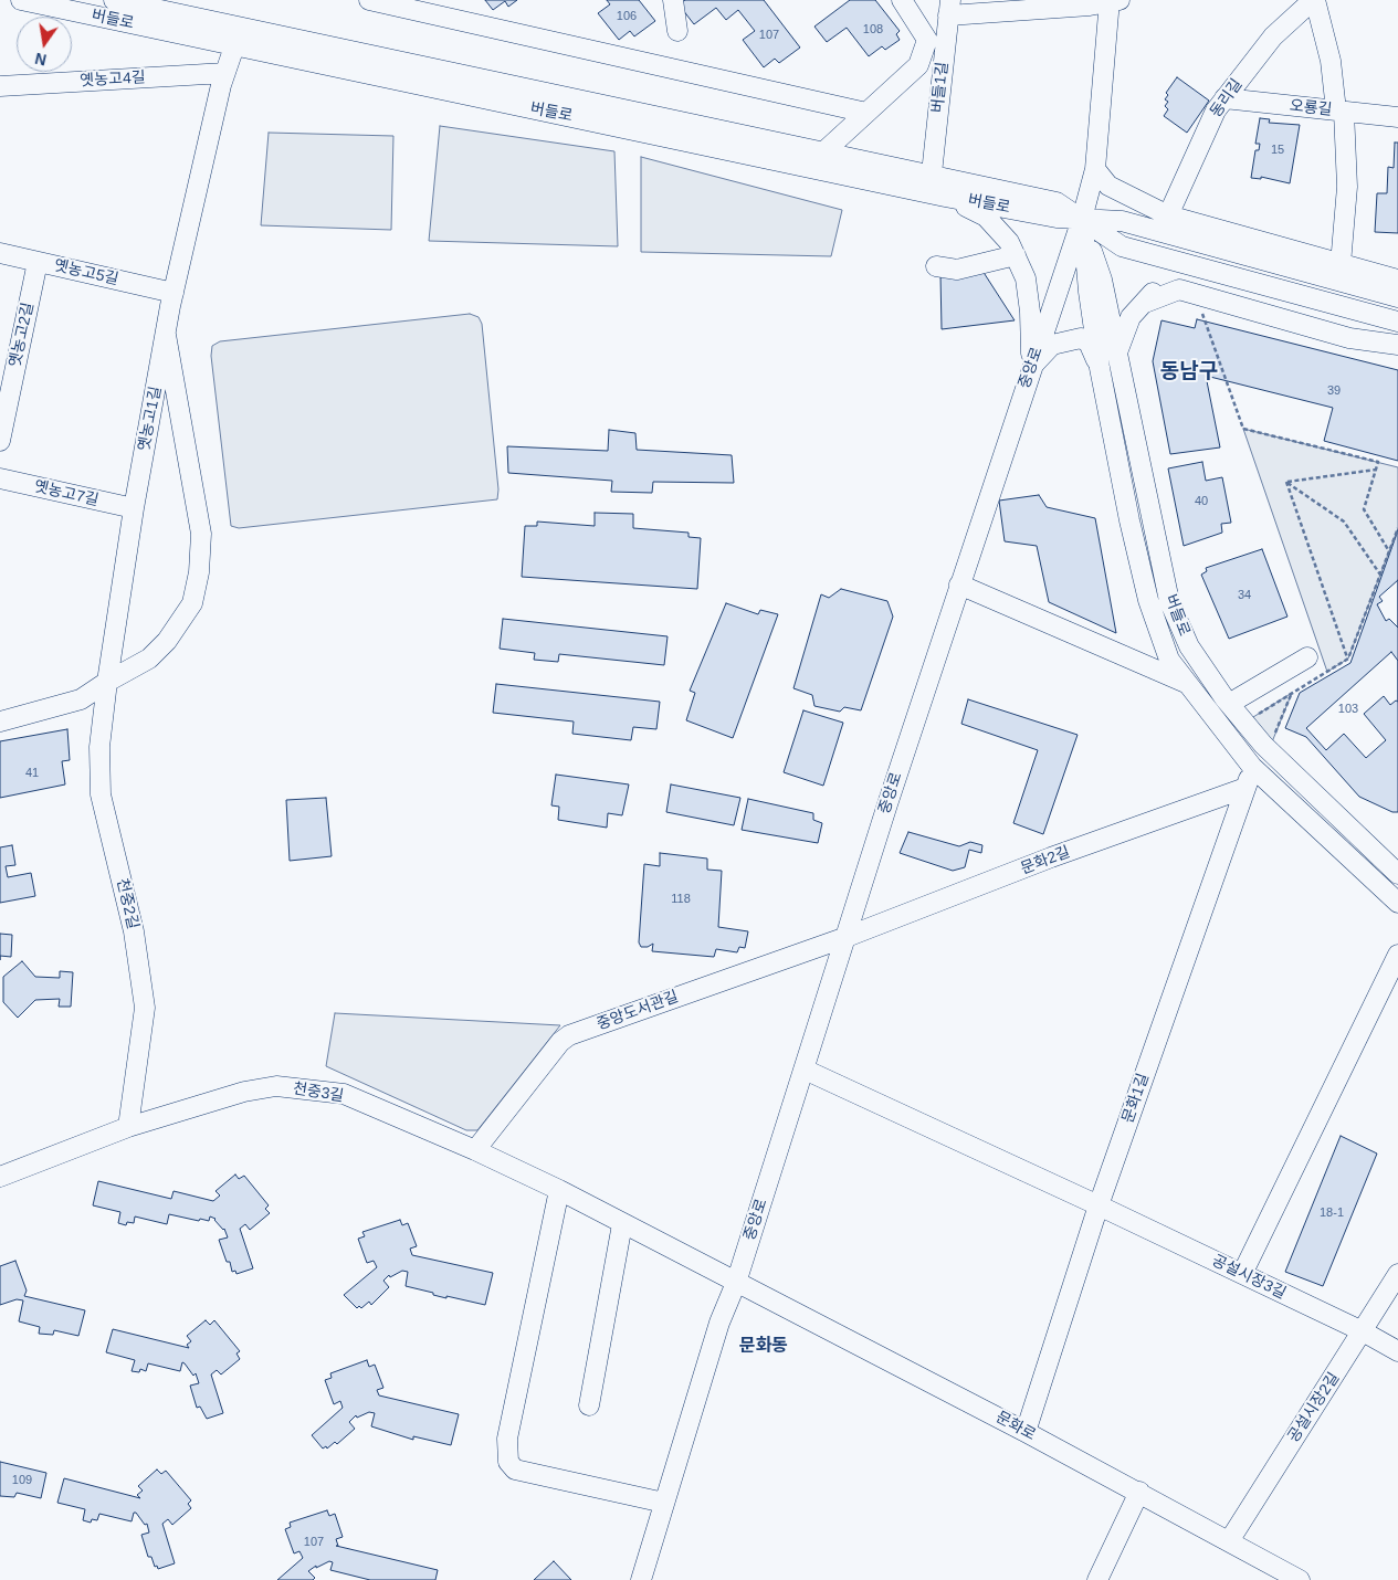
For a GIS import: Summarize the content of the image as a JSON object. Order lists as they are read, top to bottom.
{
  "streets": {
    "street": [
      "버들로",
      "옛농고4길",
      "버들1길",
      "동리길",
      "오룡길",
      "옛농고5길",
      "옛농고2길",
      "중앙로",
      "옛농고1길",
      "옛농고7길",
      "문화2길",
      "천중2길",
      "중앙도서관길",
      "천중3길",
      "문화1길",
      "공설시장3길",
      "공설시장2길",
      "문화로"
    ]
  },
  "crossings": [
    ["버들로", "버들1길"],
    ["버들로", "중앙로"],
    ["버들로", "옛농고1길"],
    ["버들로", "문화1길"],
    ["옛농고4길", "옛농고1길"],
    ["동리길", "오룡길"],
    ["옛농고5길", "옛농고2길"],
    ["옛농고5길", "옛농고1길"],
    ["중앙로", "문화2길"],
    ["중앙로", "중앙도서관길"],
    ["중앙로", "천중3길"],
    ["중앙로", "공설시장3길"],
    ["중앙로", "문화로"],
    ["옛농고1길", "옛농고7길"],
    ["옛농고1길", "천중2길"],
    ["문화2길", "중앙도서관길"],
    ["문화2길", "문화1길"],
    ["천중2길", "천중3길"],
    ["중앙도서관길", "천중3길"],
    ["천중3길", "문화로"],
    ["문화1길", "공설시장3길"],
    ["문화1길", "문화로"],
    ["공설시장3길", "공설시장2길"],
    ["공설시장2길", "문화로"]
  ],
  "districts": ["동남구", "문화동"],
  "house_numbers": [
    "106",
    "108",
    "107",
    "15",
    "39",
    "40",
    "34",
    "103",
    "41",
    "118",
    "18-1",
    "109",
    "107"
  ],
  "north": "bottom"
}
